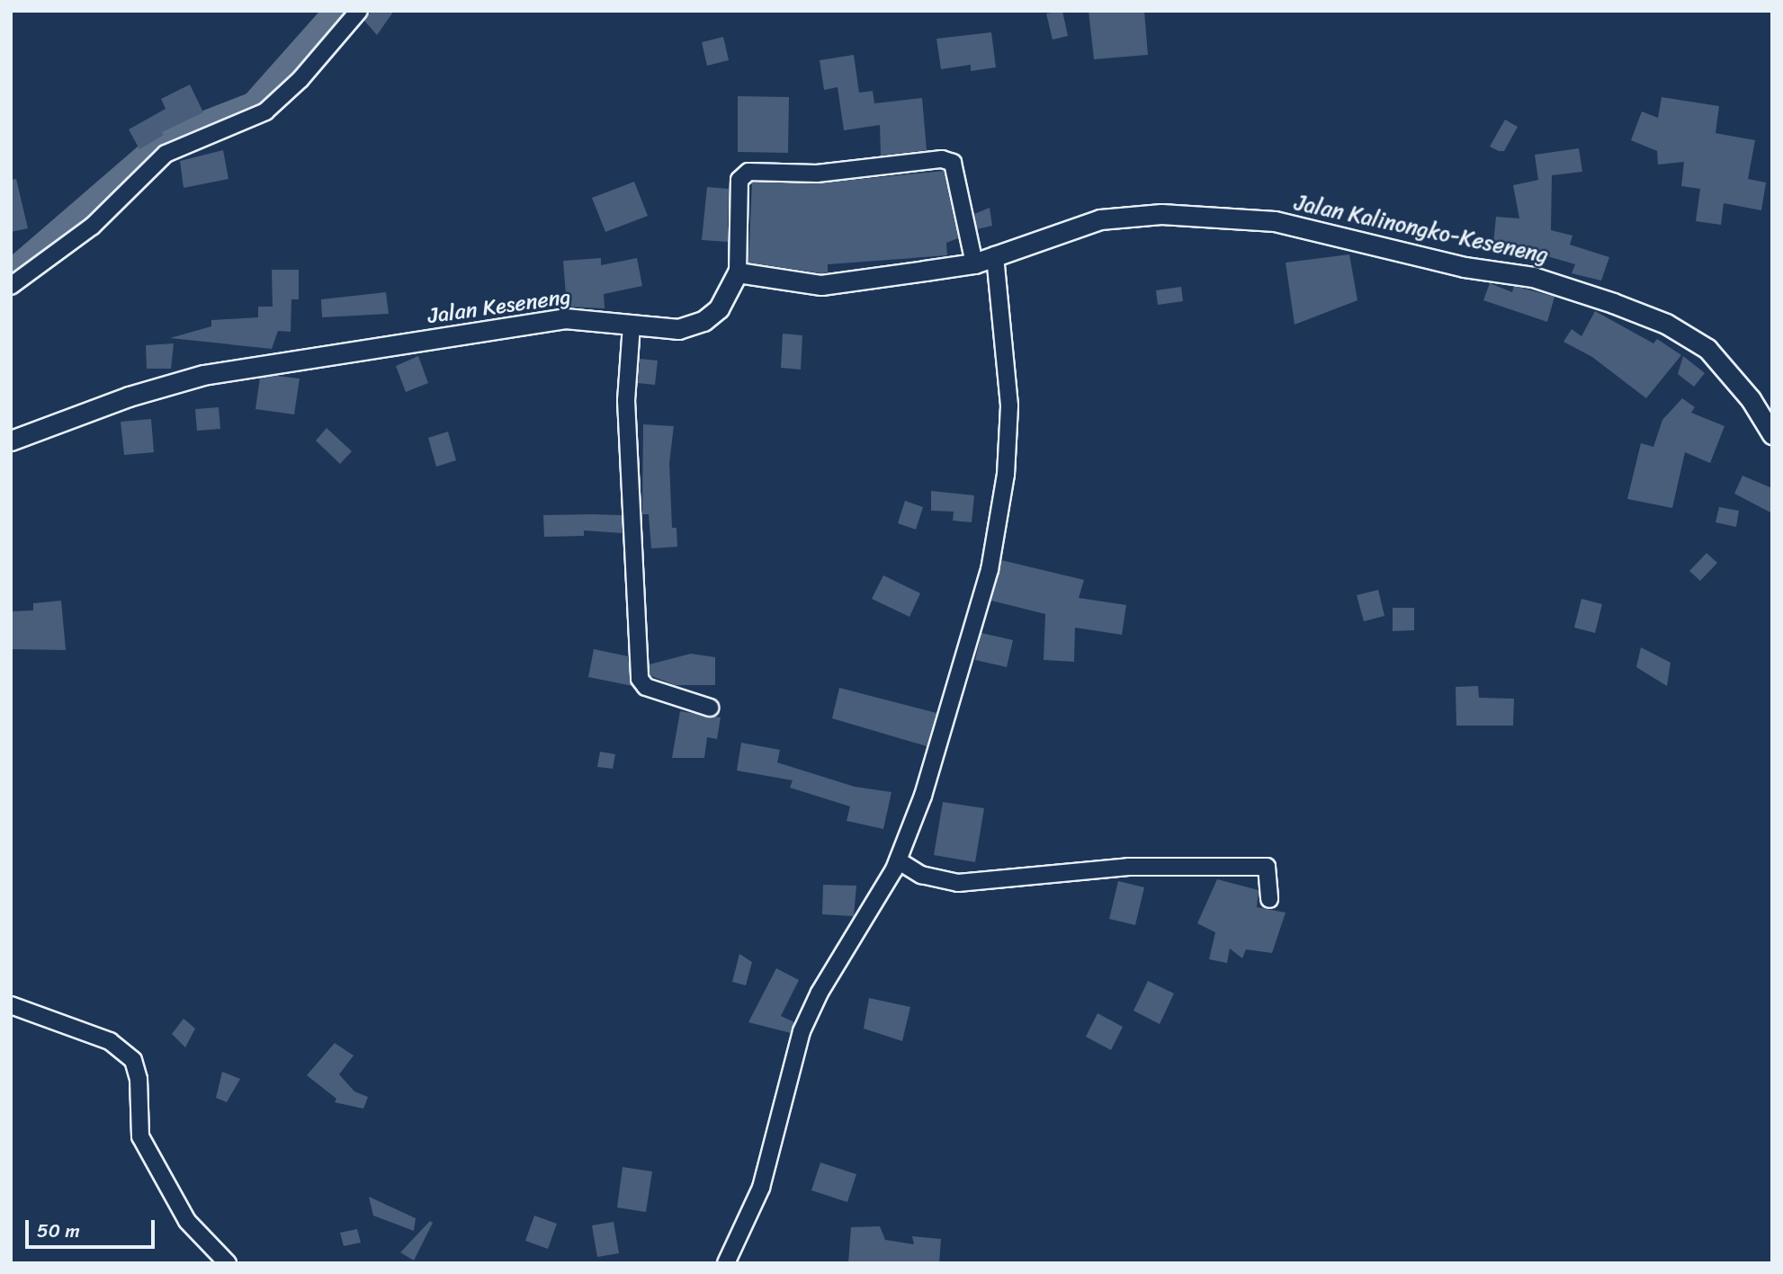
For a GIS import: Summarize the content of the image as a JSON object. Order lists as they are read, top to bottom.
{
  "streets": {
    "street": ["Jalan Kalinongko-Keseneng", "Jalan Keseneng"]
  },
  "scale_bar": "50 m"
}
